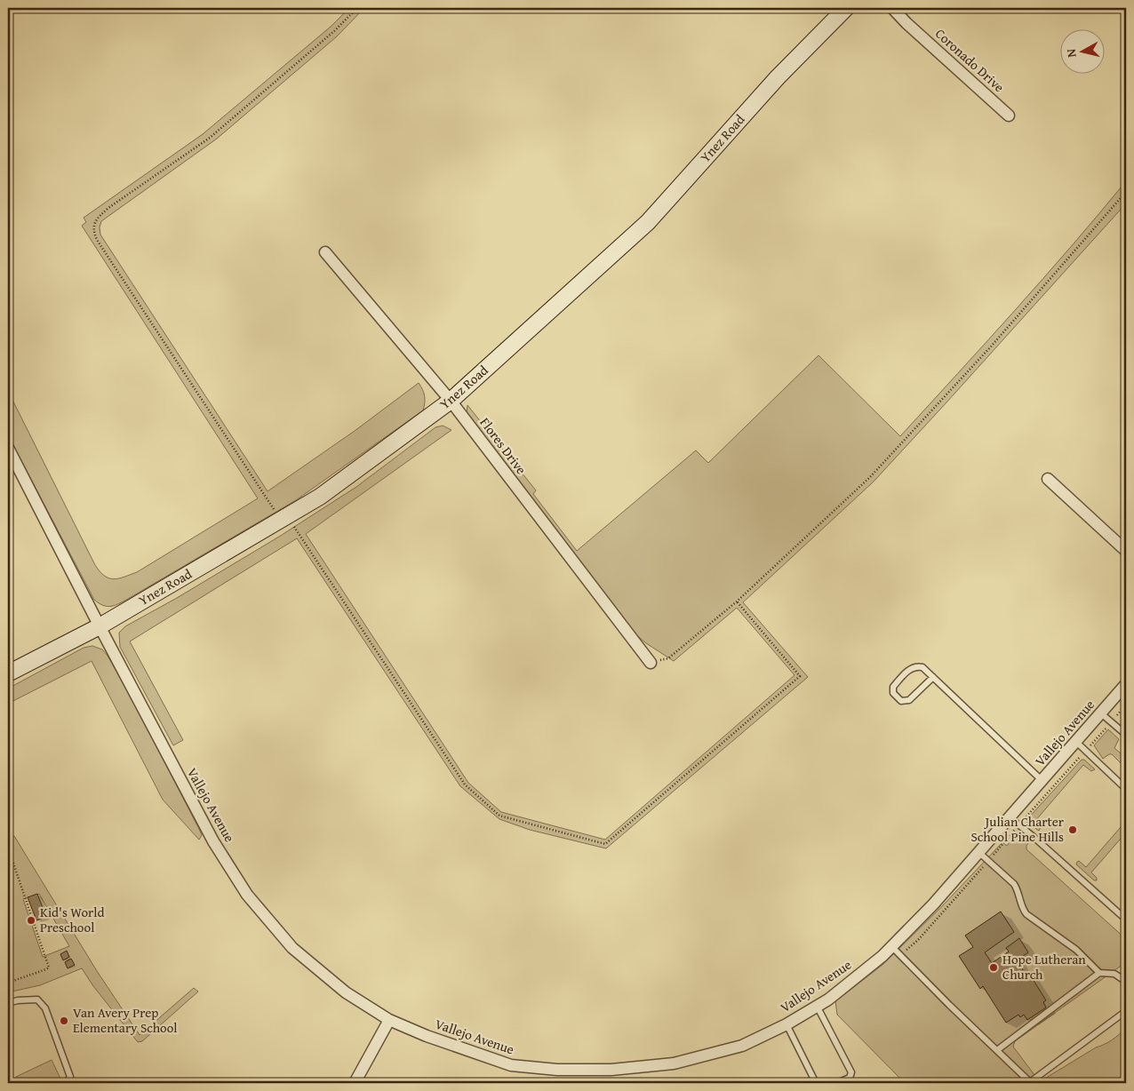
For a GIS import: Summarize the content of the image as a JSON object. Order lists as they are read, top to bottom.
{
  "streets": {
    "main road": ["Ynez Road"],
    "street": ["Coronado Drive", "Flores Drive", "Vallejo Avenue"]
  },
  "crossings": [
    ["Ynez Road", "Flores Drive"],
    ["Ynez Road", "Vallejo Avenue"]
  ],
  "places": [
    "Julian Charter School Pine Hills",
    "Kid's World Preschool",
    "Hope Lutheran Church",
    "Van Avery Prep Elementary School"
  ],
  "north": "left"
}
